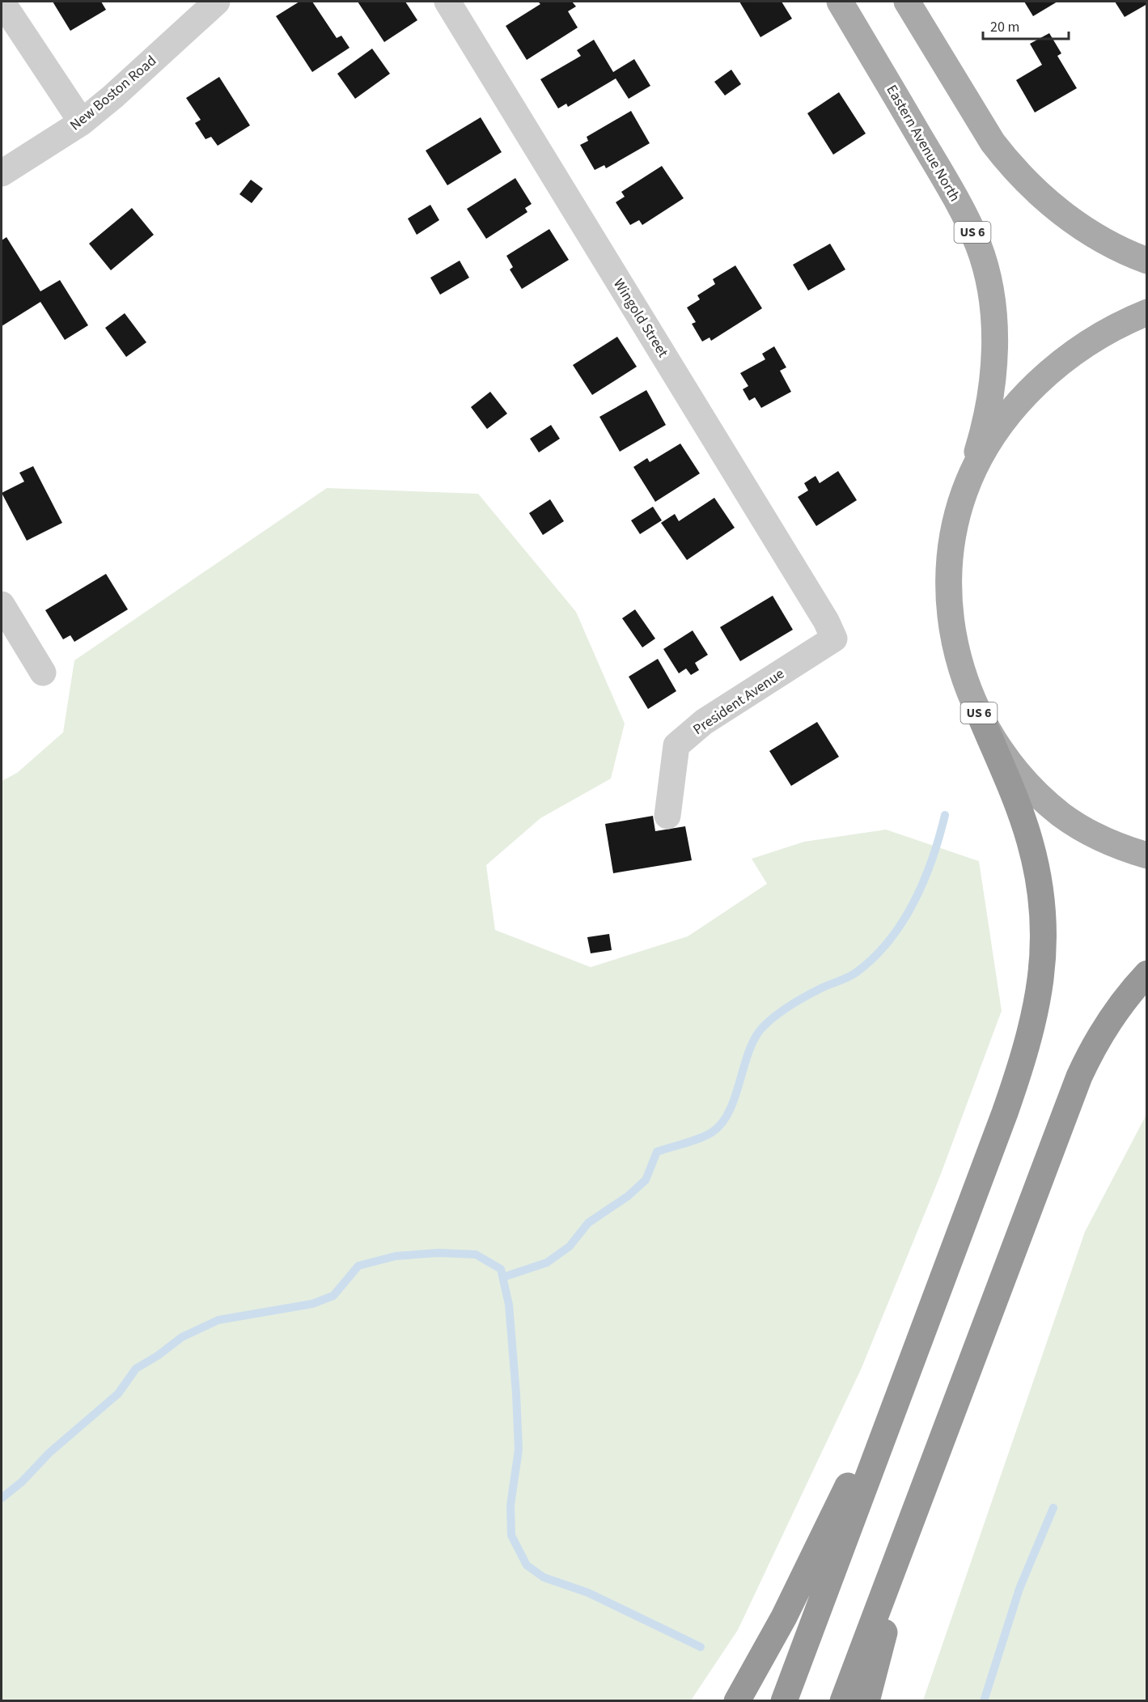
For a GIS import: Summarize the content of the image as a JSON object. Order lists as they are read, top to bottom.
{
  "streets": {
    "main road": ["Eastern Avenue North", "US 6"],
    "street": ["New Boston Road", "Wingold Street", "President Avenue"]
  },
  "crossings": [
    ["Eastern Avenue North", "US 6"],
    ["Wingold Street", "President Avenue"]
  ],
  "scale_bar": "20 m"
}
